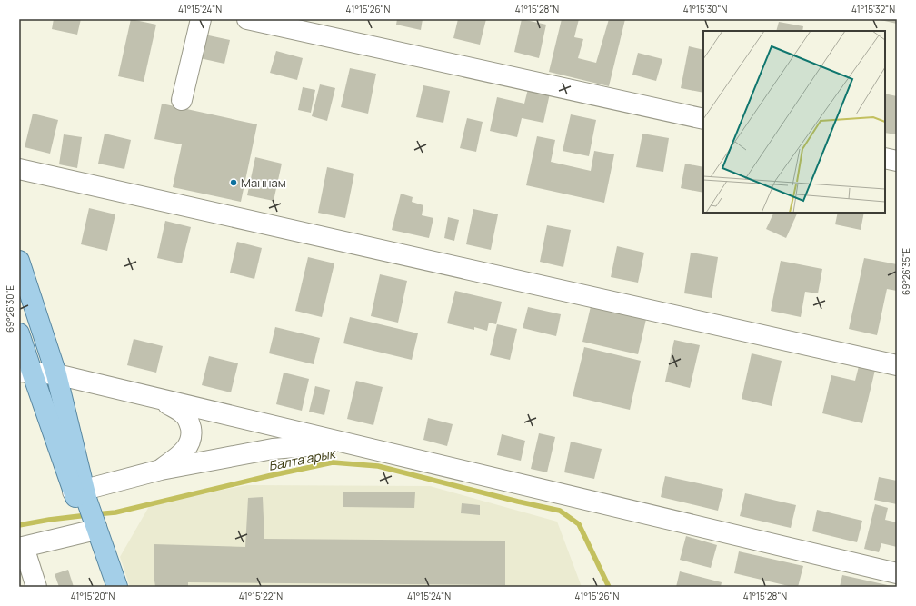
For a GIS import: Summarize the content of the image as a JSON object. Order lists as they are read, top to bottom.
{
  "water": ["Балта арык"],
  "places": ["Маннам"],
  "coordinates": [
    "41°15'24\"N",
    "41°15'26\"N",
    "41°15'28\"N",
    "41°15'30\"N",
    "41°15'32\"N",
    "69°26'35\"E",
    "69°26'30\"E",
    "41°15'20\"N",
    "41°15'22\"N"
  ]
}
